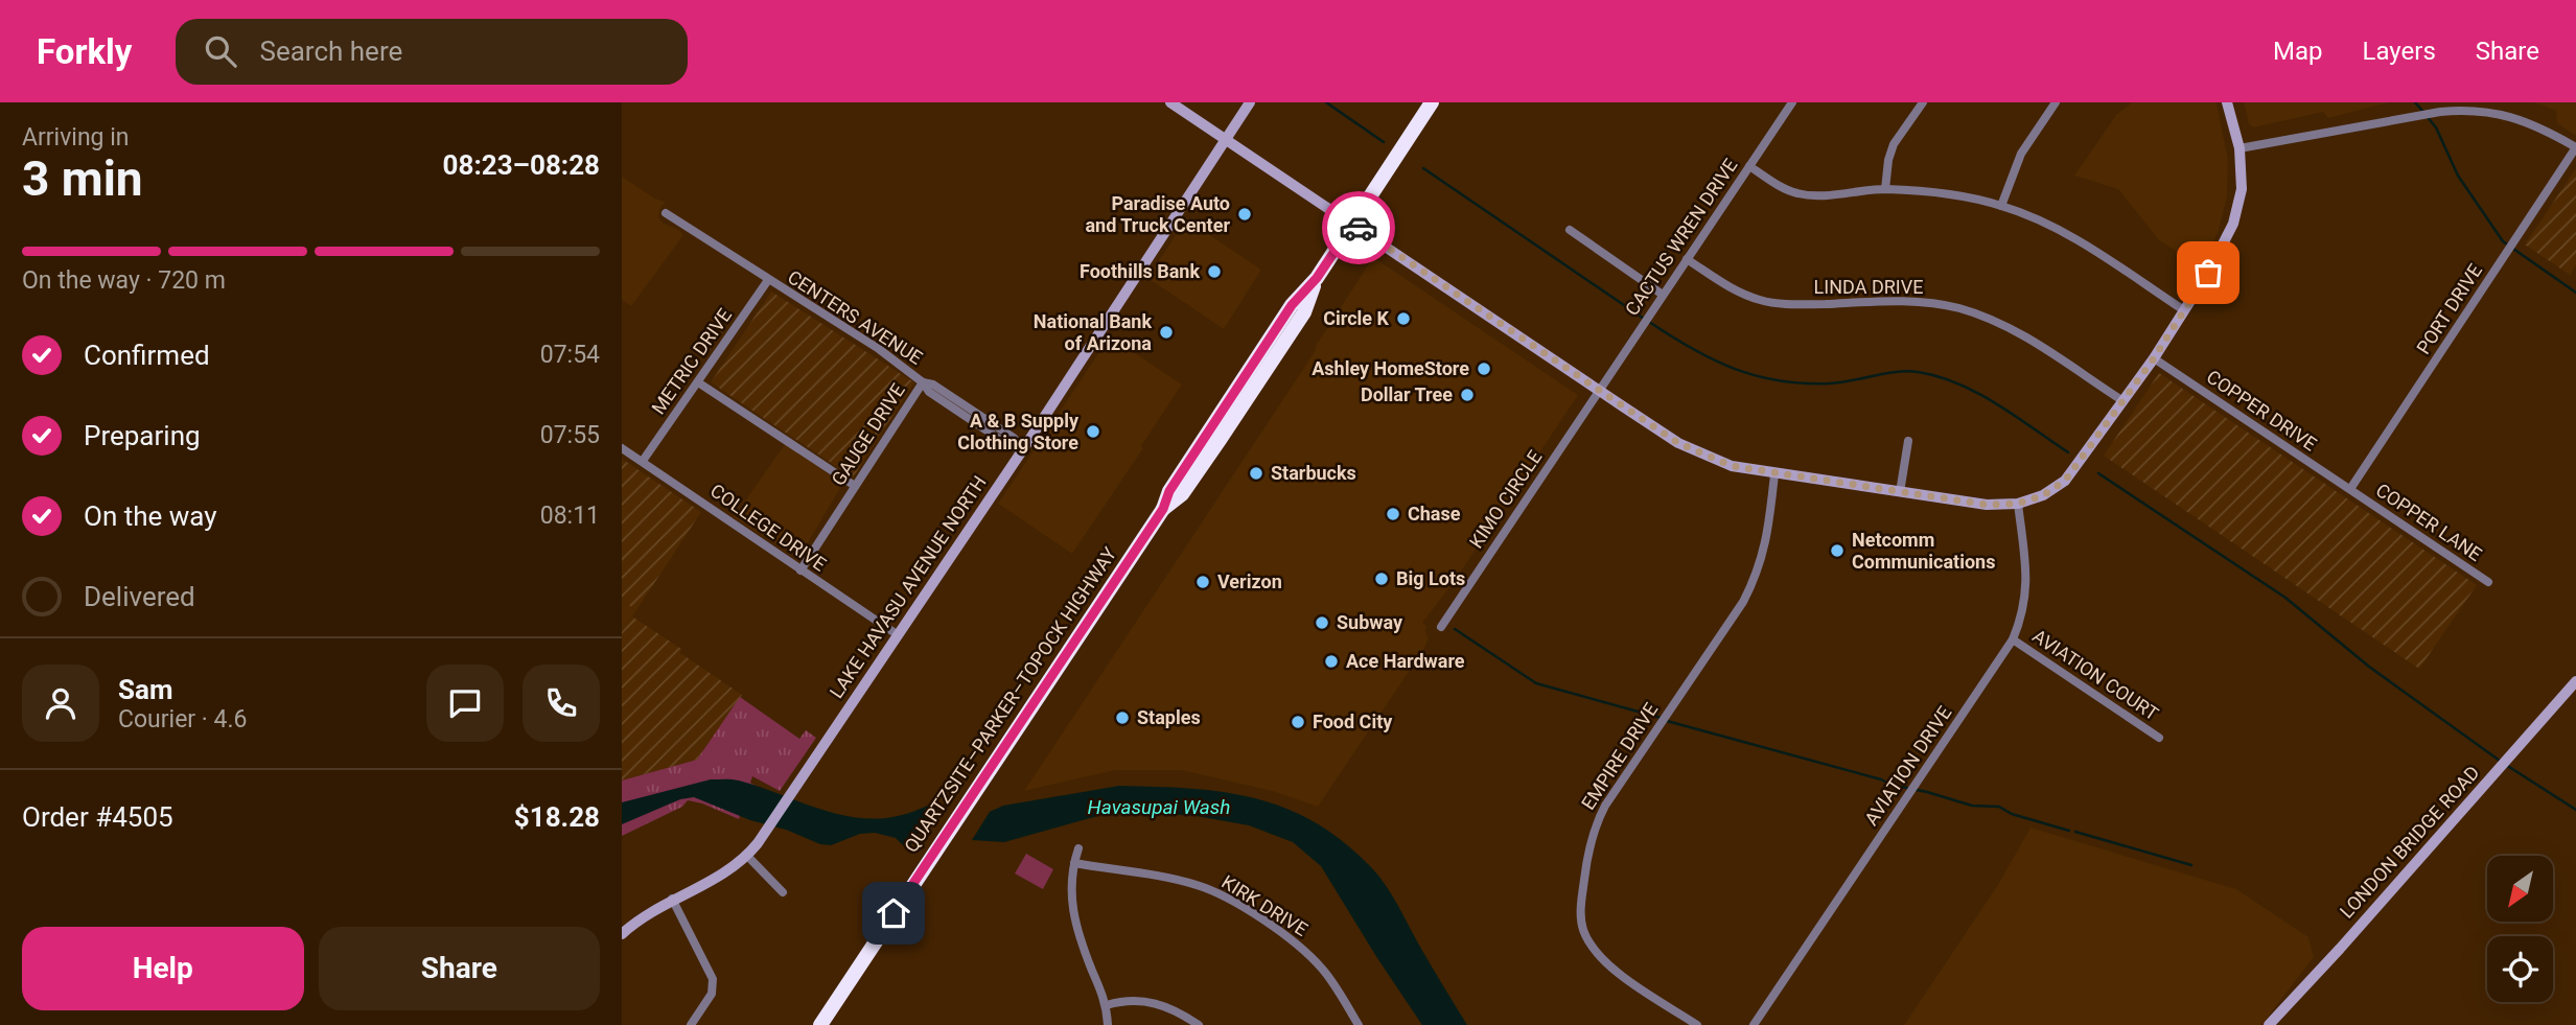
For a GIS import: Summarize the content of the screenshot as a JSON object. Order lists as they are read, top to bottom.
{
  "streets": {
    "highway": ["QUARTZSITE–PARKER–TOPOCK HIGHWAY"],
    "street": [
      "CACTUS WREN DRIVE",
      "LINDA DRIVE",
      "PORT DRIVE",
      "CENTERS AVENUE",
      "METRIC DRIVE",
      "COPPER DRIVE",
      "GAUGE DRIVE",
      "KIMO CIRCLE",
      "COPPER LANE",
      "COLLEGE DRIVE",
      "LAKE HAVASU AVENUE NORTH",
      "AVIATION COURT",
      "EMPIRE DRIVE",
      "AVIATION DRIVE",
      "LONDON BRIDGE ROAD",
      "KIRK DRIVE"
    ]
  },
  "crossings": [
    ["CACTUS WREN DRIVE", "LINDA DRIVE"],
    ["CACTUS WREN DRIVE", "KIMO CIRCLE"],
    ["PORT DRIVE", "COPPER DRIVE"],
    ["PORT DRIVE", "COPPER LANE"],
    ["CENTERS AVENUE", "METRIC DRIVE"],
    ["CENTERS AVENUE", "GAUGE DRIVE"],
    ["CENTERS AVENUE", "LAKE HAVASU AVENUE NORTH"],
    ["METRIC DRIVE", "COLLEGE DRIVE"],
    ["COPPER DRIVE", "COPPER LANE"],
    ["GAUGE DRIVE", "COLLEGE DRIVE"],
    ["COLLEGE DRIVE", "LAKE HAVASU AVENUE NORTH"],
    ["AVIATION COURT", "AVIATION DRIVE"]
  ],
  "water": ["Havasupai Wash"],
  "places": [
    "Paradise Auto and Truck Center",
    "Foothills Bank",
    "Circle K",
    "National Bank of Arizona",
    "Ashley HomeStore",
    "Dollar Tree",
    "A & B Supply Clothing Store",
    "Starbucks",
    "Chase",
    "Netcomm Communications",
    "Big Lots",
    "Verizon",
    "Subway",
    "Ace Hardware",
    "Staples",
    "Food City"
  ],
  "north": "bottom left",
  "page": {
    "header": "Forkly",
    "search": "Search here",
    "nav": ["Map", "Layers", "Share"],
    "heading": ["3 min", "Arriving in", "08:23–08:28"],
    "panel": [
      "Sam",
      "Courier · 4.6",
      "Order #4505",
      "$18.28"
    ],
    "bar": "On the way · 720 m",
    "list": [
      ["Confirmed", "07:54"],
      ["Preparing", "07:55"],
      ["On the way", "08:11"],
      "Delivered"
    ],
    "buttons": ["Help", "Share"]
  }
}
